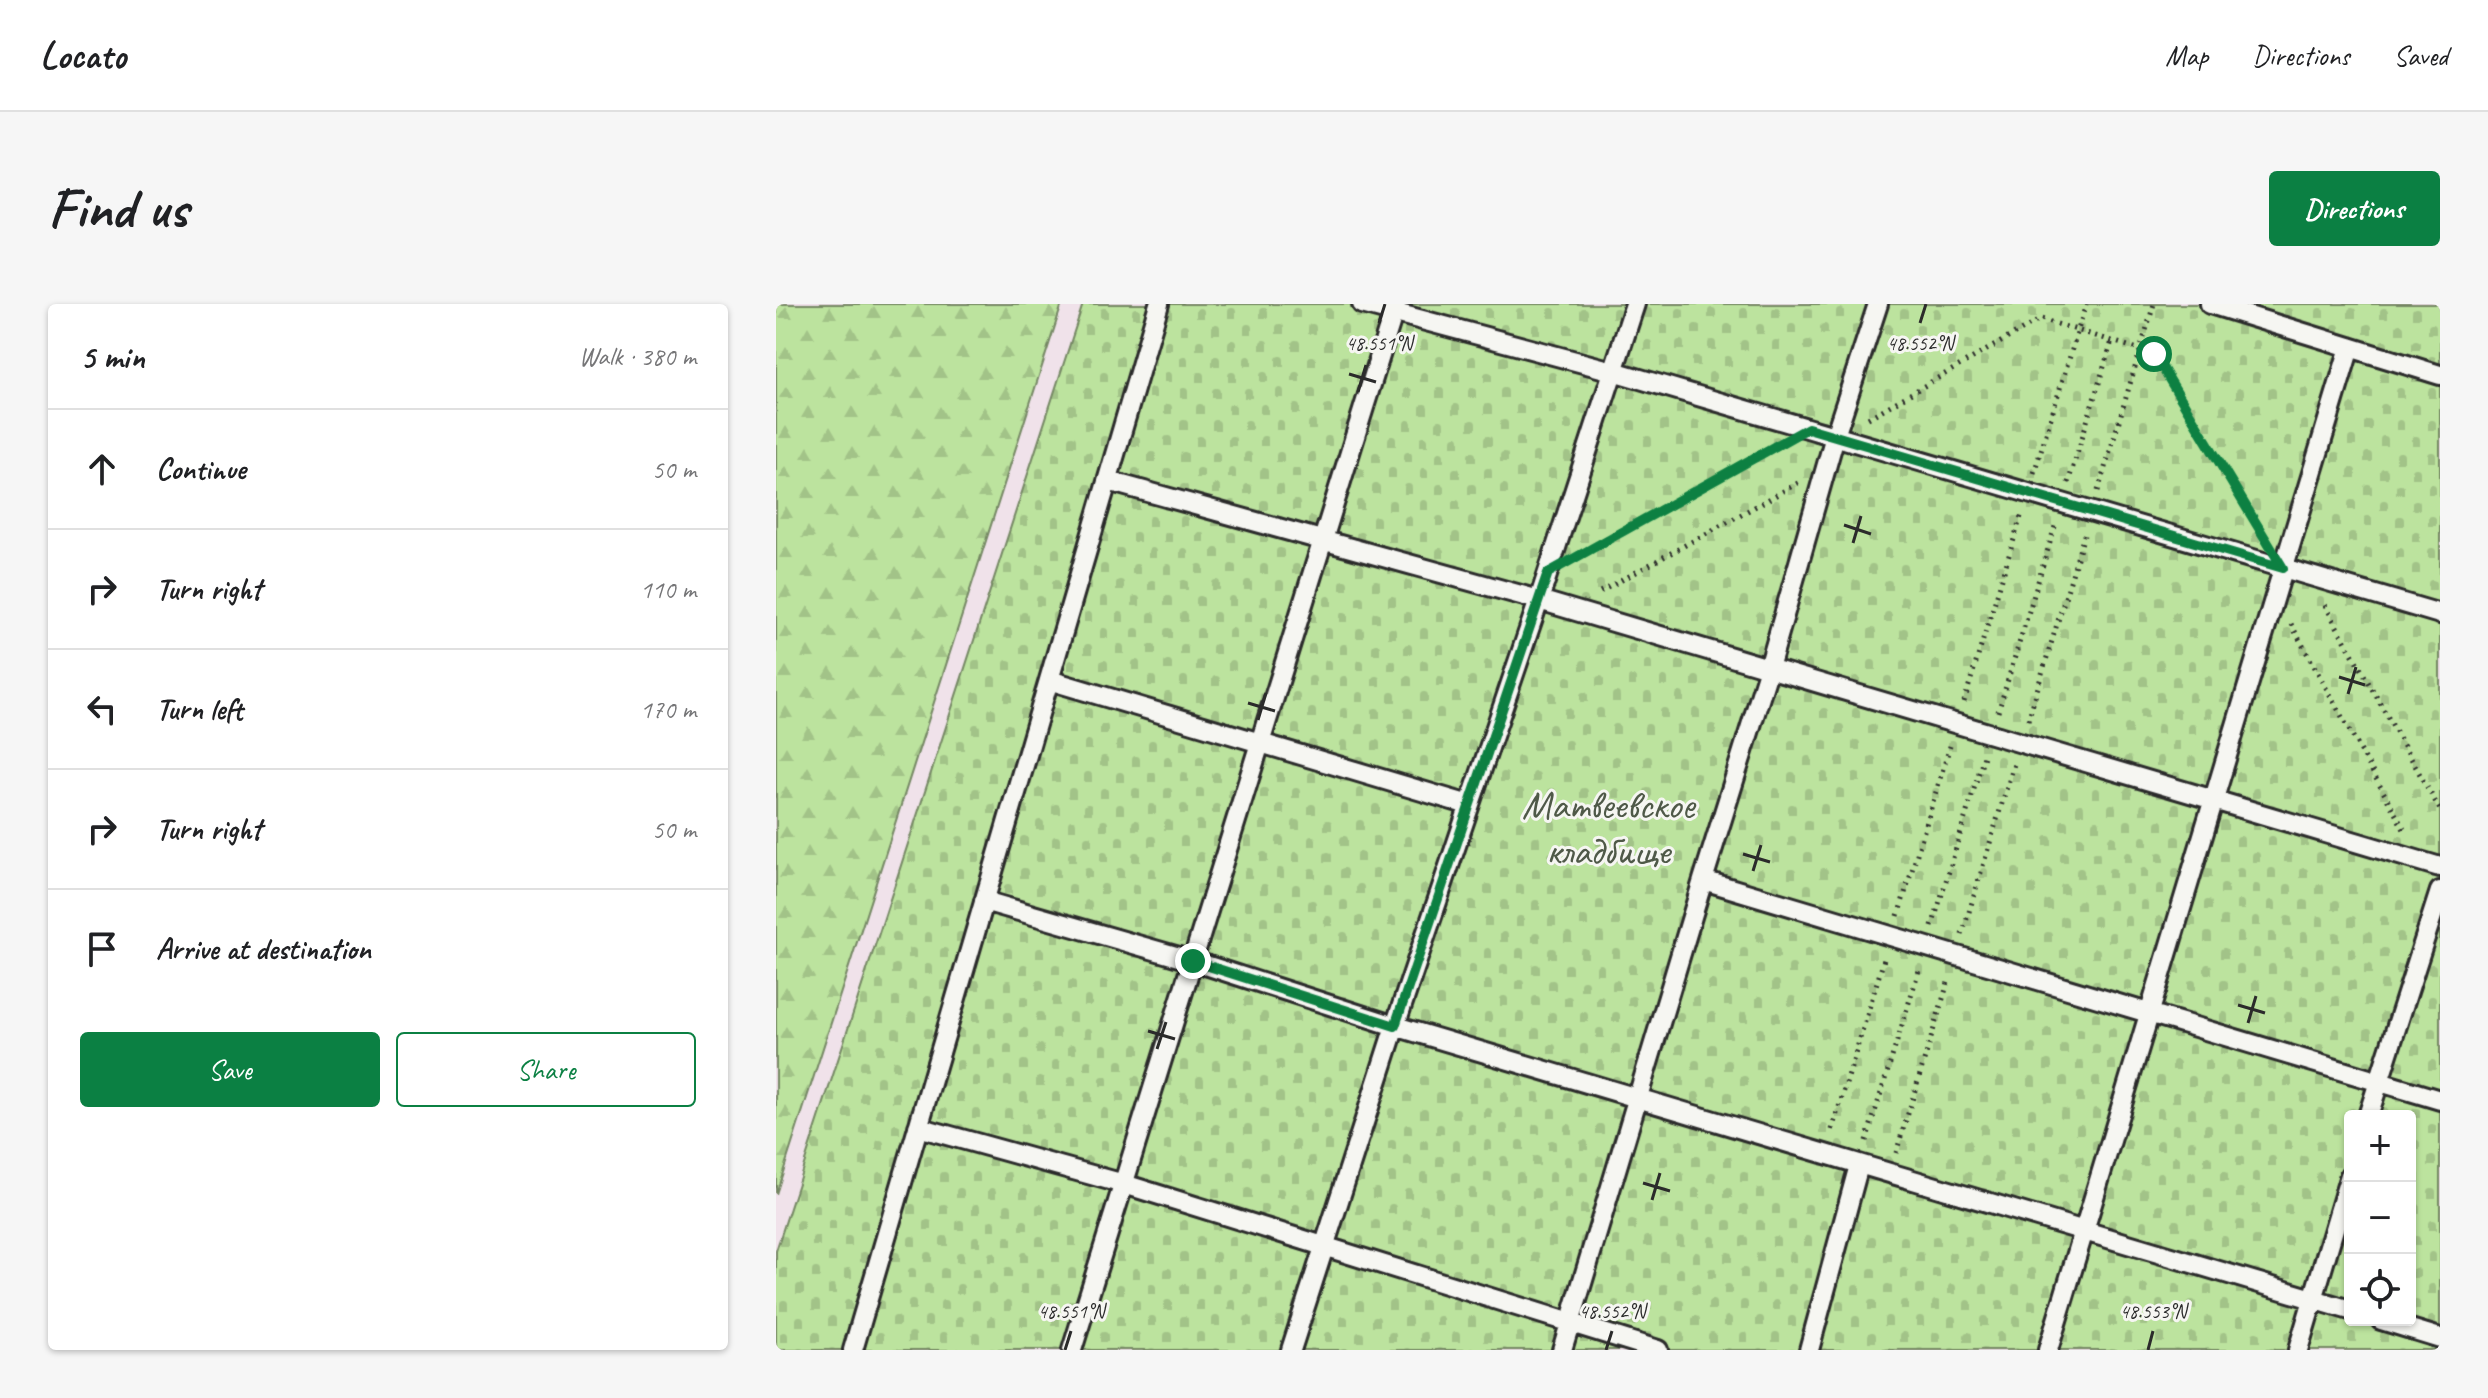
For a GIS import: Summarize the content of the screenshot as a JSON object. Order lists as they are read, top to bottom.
{
  "parks": ["Матвеевское кладбище"],
  "page": {
    "header": "Locato",
    "nav": ["Map", "Directions", "Saved"],
    "buttons": [
      "Directions",
      ["Save", "Share"]
    ],
    "title": "Find us",
    "heading": ["5 min", "Walk · 380 m"],
    "list": [
      ["Continue", "50 m"],
      ["Turn right", "110 m"],
      ["Turn left", "170 m"],
      ["Turn right", "50 m"],
      "Arrive at destination"
    ],
    "map_buttons": ["+", "−"]
  },
  "coordinates": ["48.551°N", "48.552°N", "48.553°N"]
}
